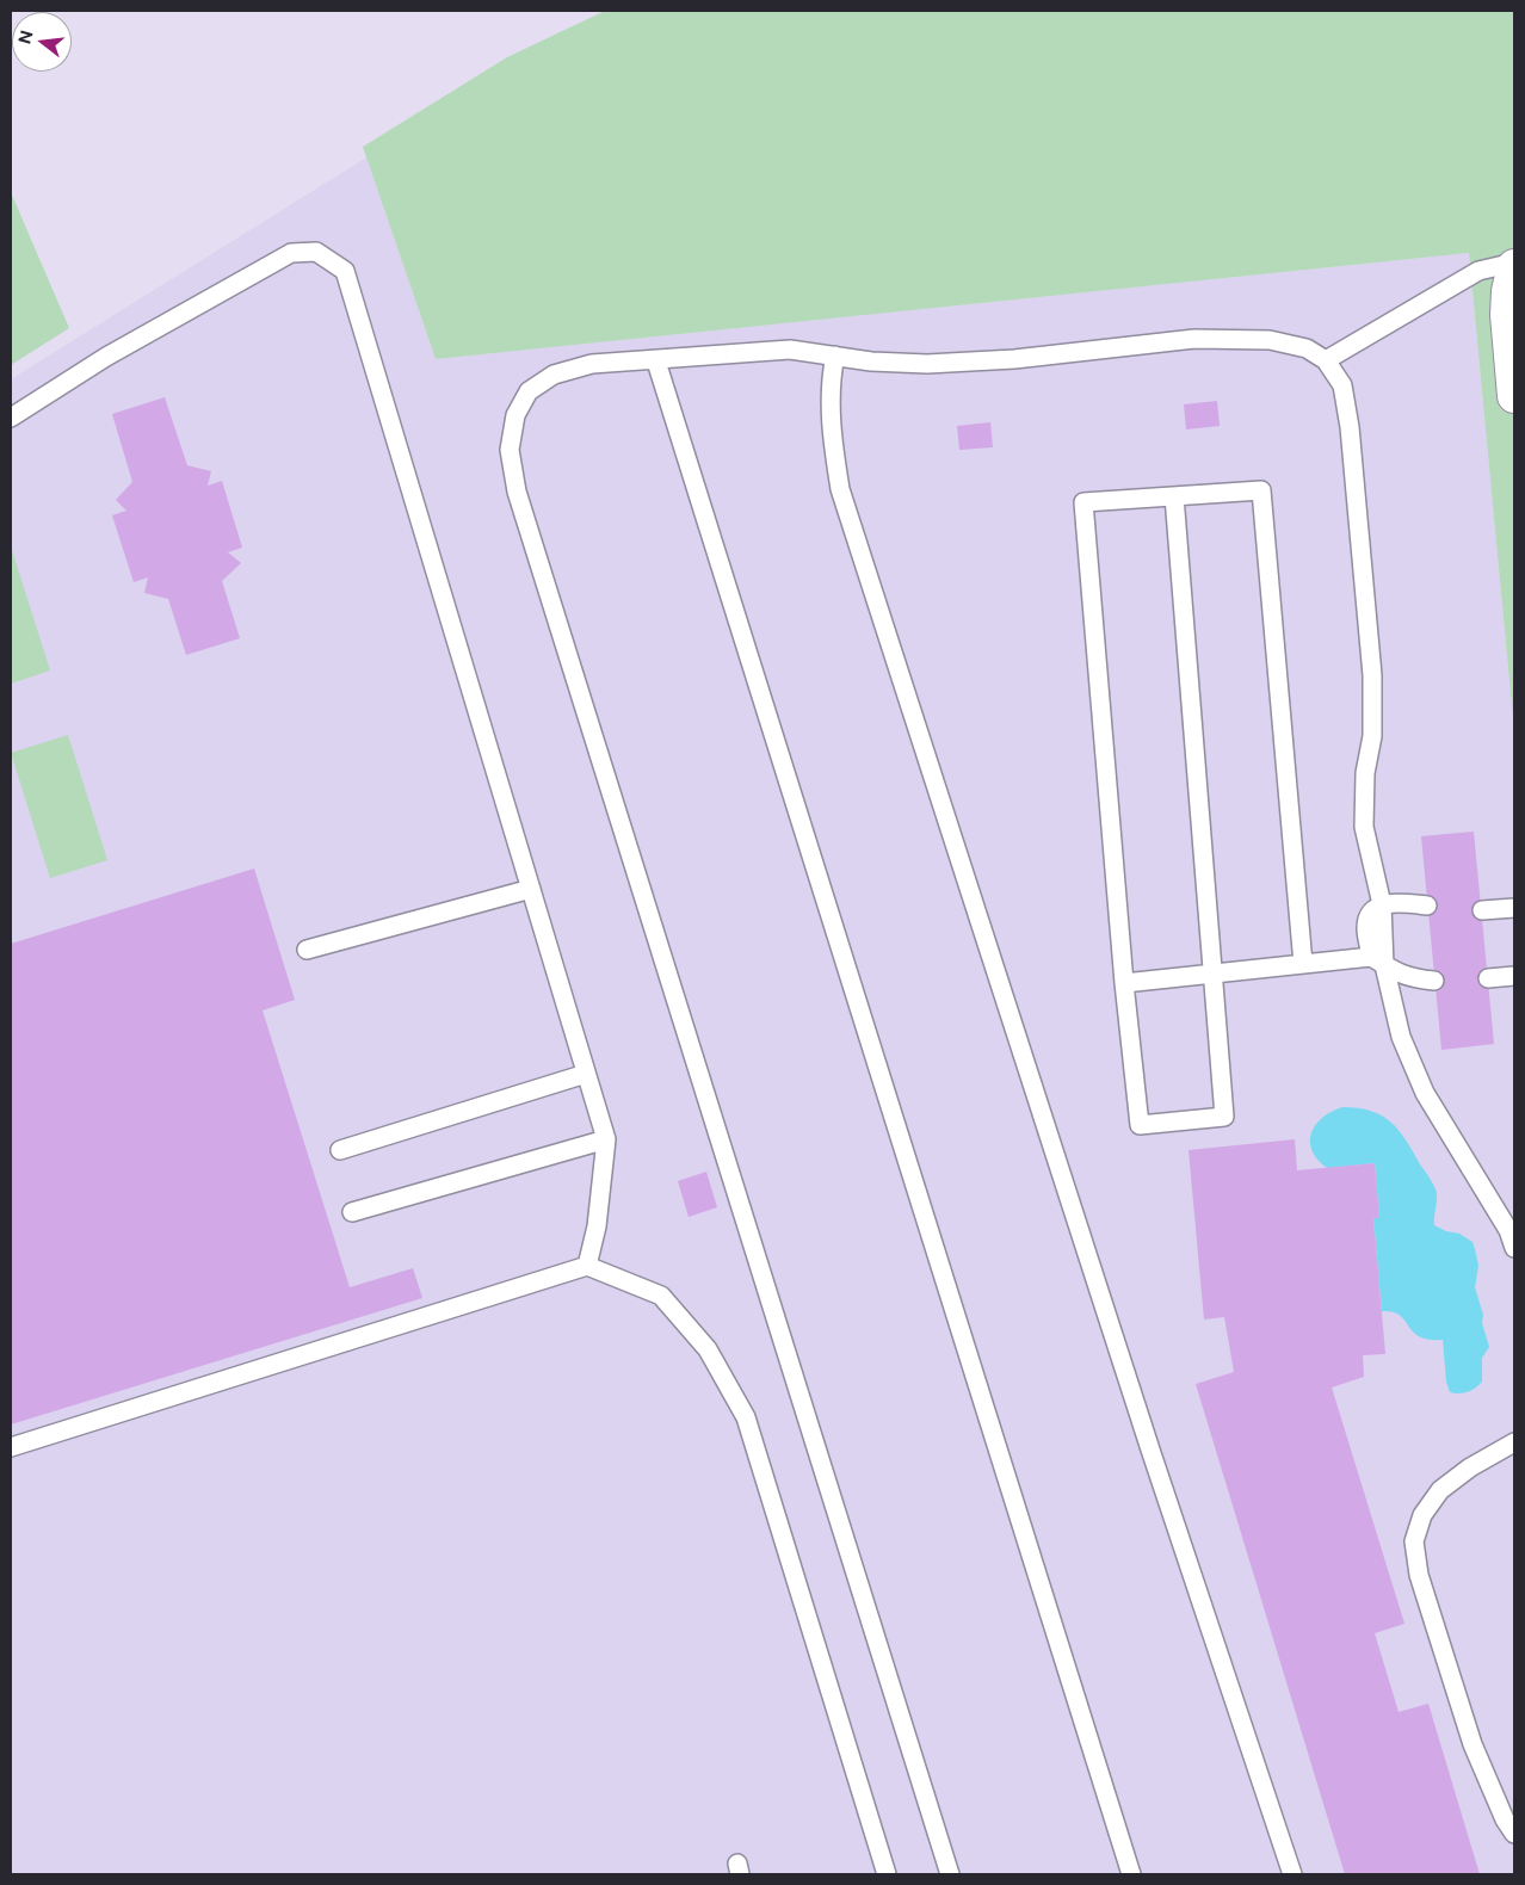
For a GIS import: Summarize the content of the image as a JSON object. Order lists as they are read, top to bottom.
{
  "north": "left"
}
